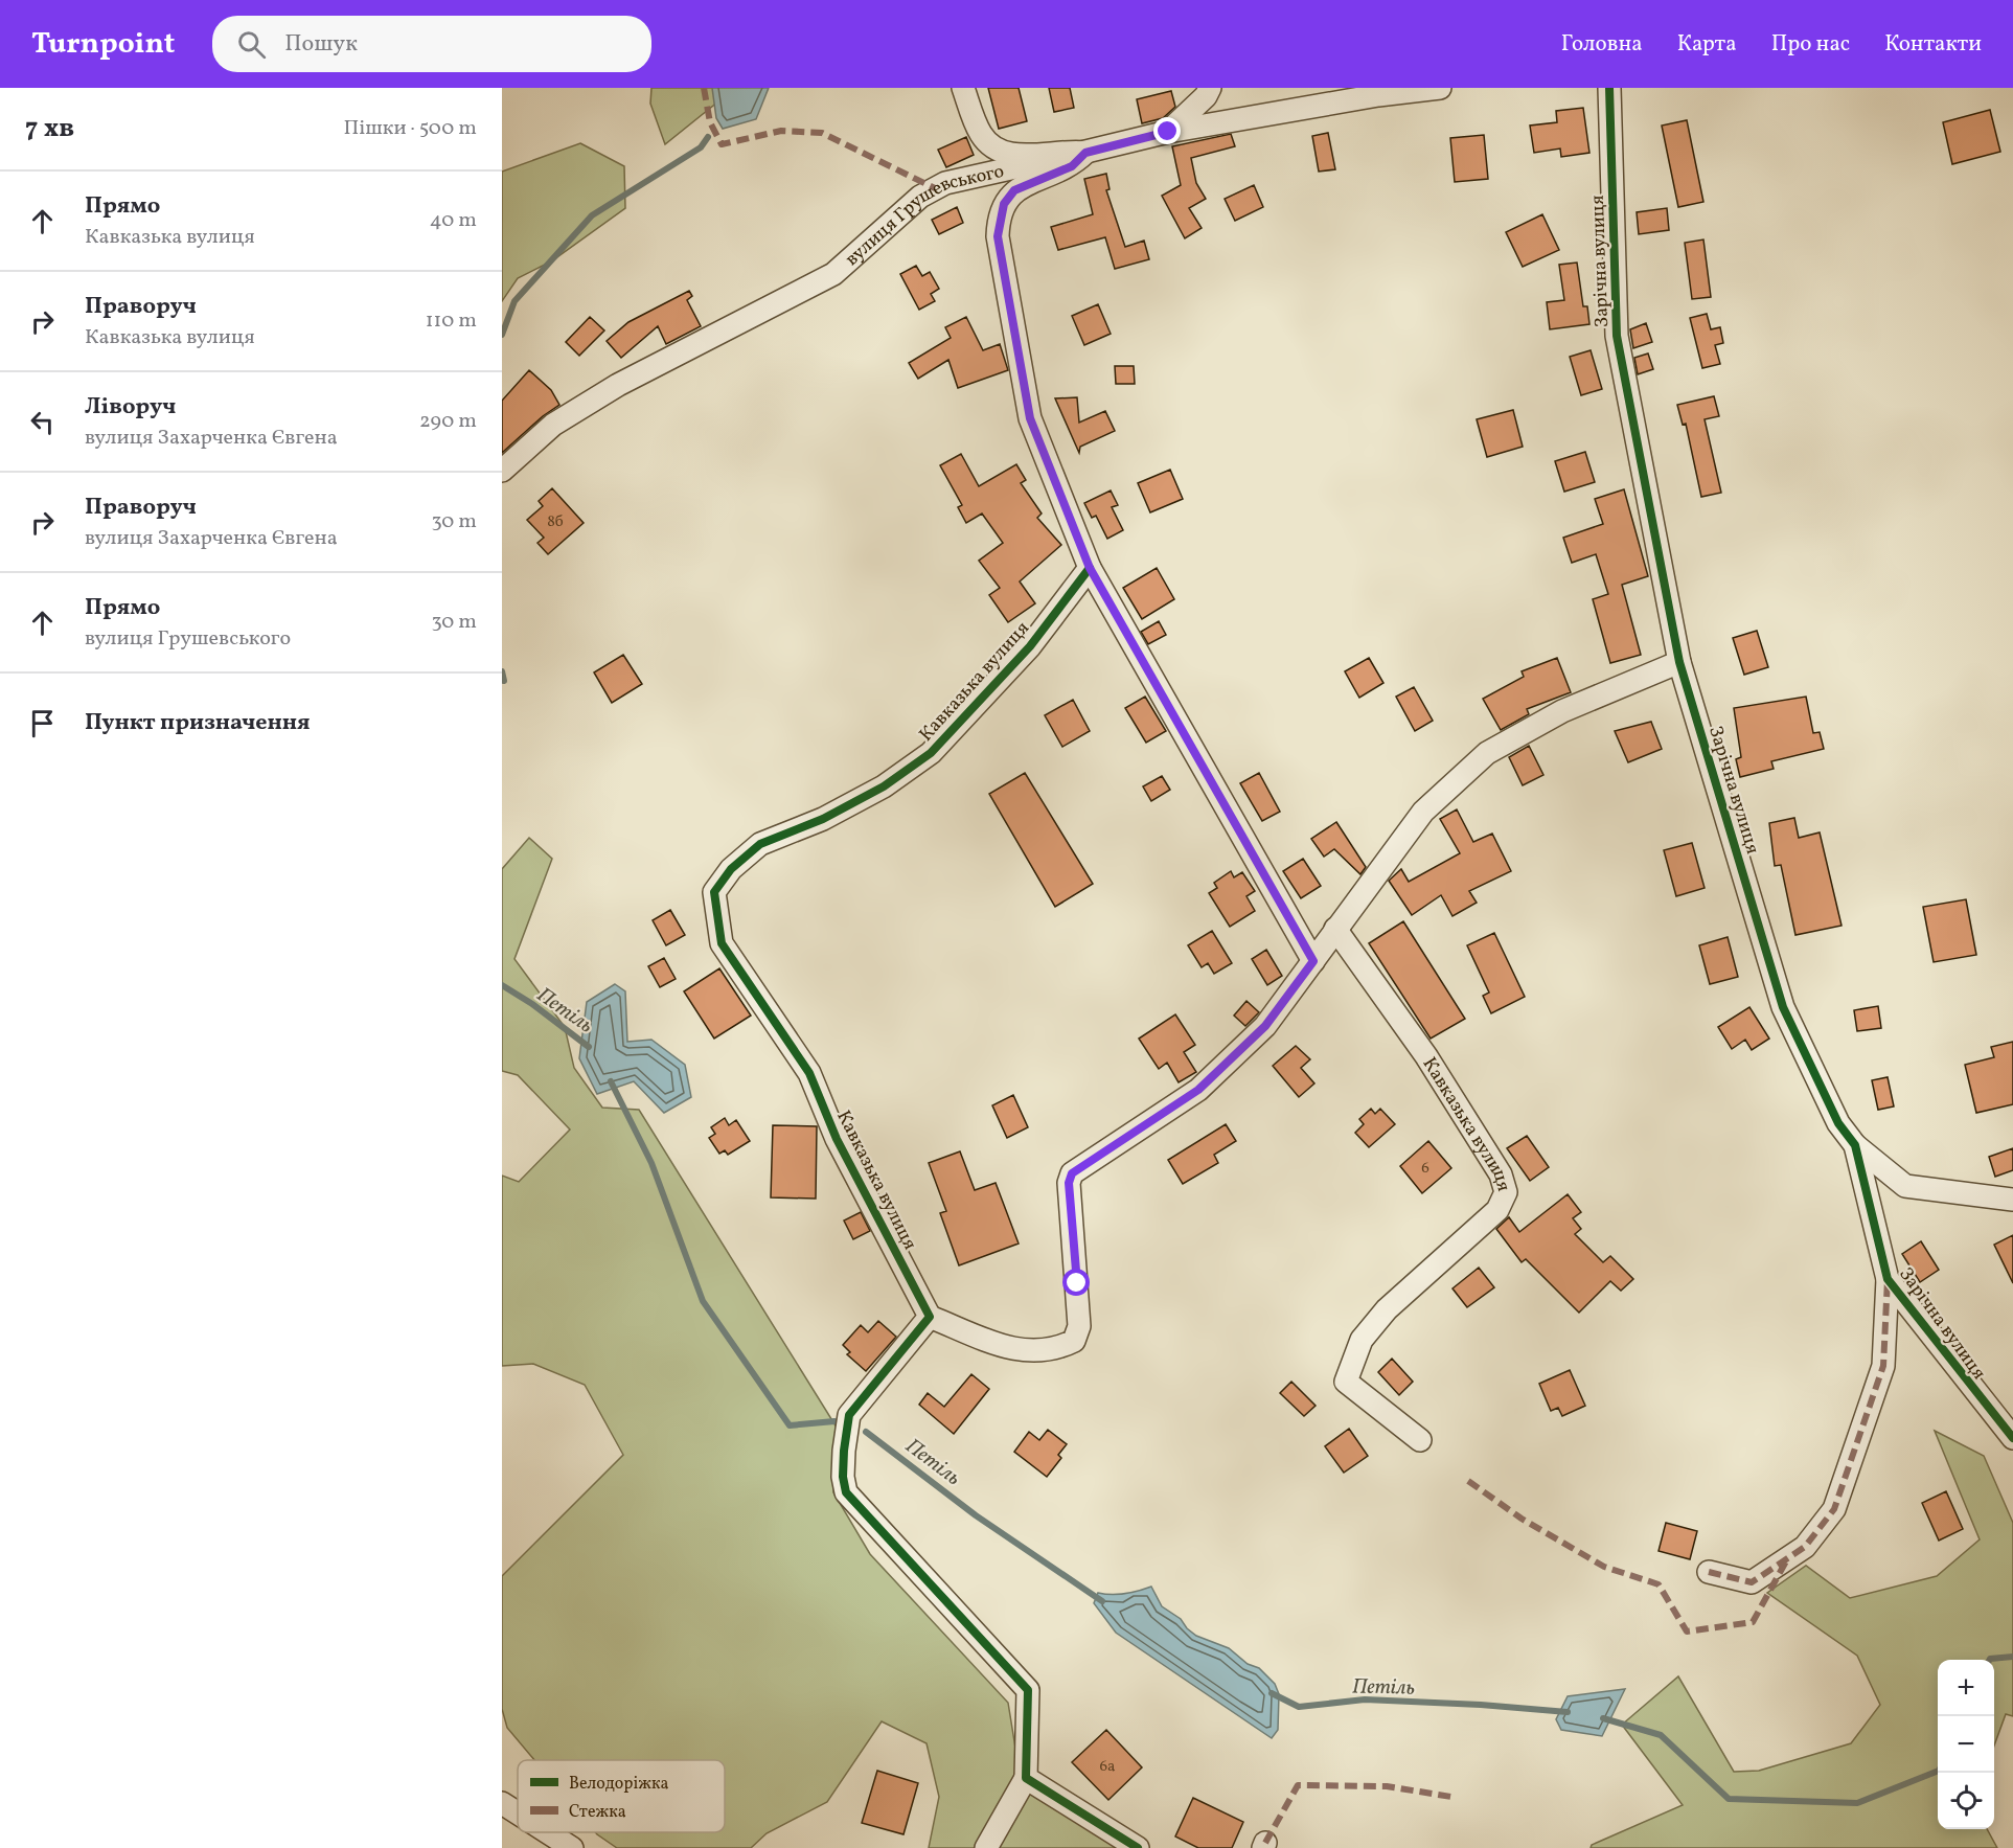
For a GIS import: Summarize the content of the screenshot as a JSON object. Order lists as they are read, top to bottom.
{
  "streets": {
    "street": ["вулиця Грушевського", "Зарічна вулиця", "Кавказька вулиця"]
  },
  "water": ["Петіль"],
  "house_numbers": ["8б", "6", "6а"],
  "legend": ["Велодоріжка", "Стежка"],
  "page": {
    "header": "Turnpoint",
    "search": "Пошук",
    "nav": [
      "Головна",
      "Карта",
      "Про нас",
      "Контакти"
    ],
    "heading": ["7 хв", "Пішки · 500 m"],
    "list": [
      ["Прямо", "Кавказька вулиця", "40 m"],
      ["Праворуч", "Кавказька вулиця", "110 m"],
      ["Ліворуч", "вулиця Захарченка Євгена", "290 m"],
      ["Праворуч", "вулиця Захарченка Євгена", "30 m"],
      ["Прямо", "вулиця Грушевського", "30 m"],
      "Пункт призначення"
    ],
    "map_buttons": ["+", "−"]
  }
}
